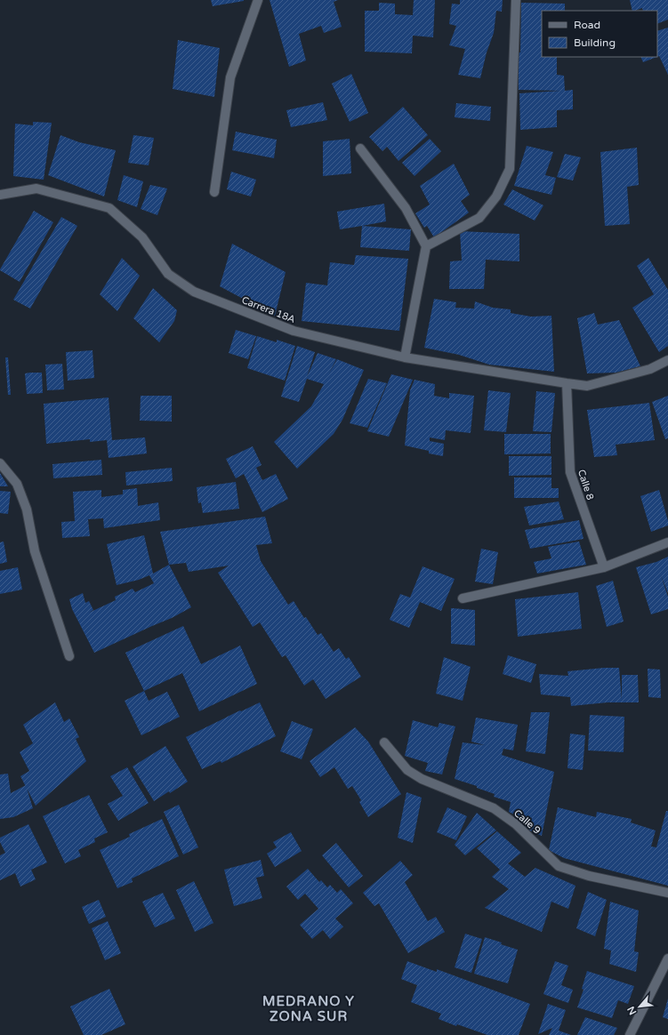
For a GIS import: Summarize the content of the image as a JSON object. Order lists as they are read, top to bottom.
{
  "streets": {
    "street": ["Carrera 18A", "Calle 8", "Calle 9"]
  },
  "crossings": [
    ["Carrera 18A", "Calle 8"]
  ],
  "districts": ["MEDRANO Y ZONA SUR"],
  "legend": ["Road", "Building"],
  "north": "bottom left"
}
